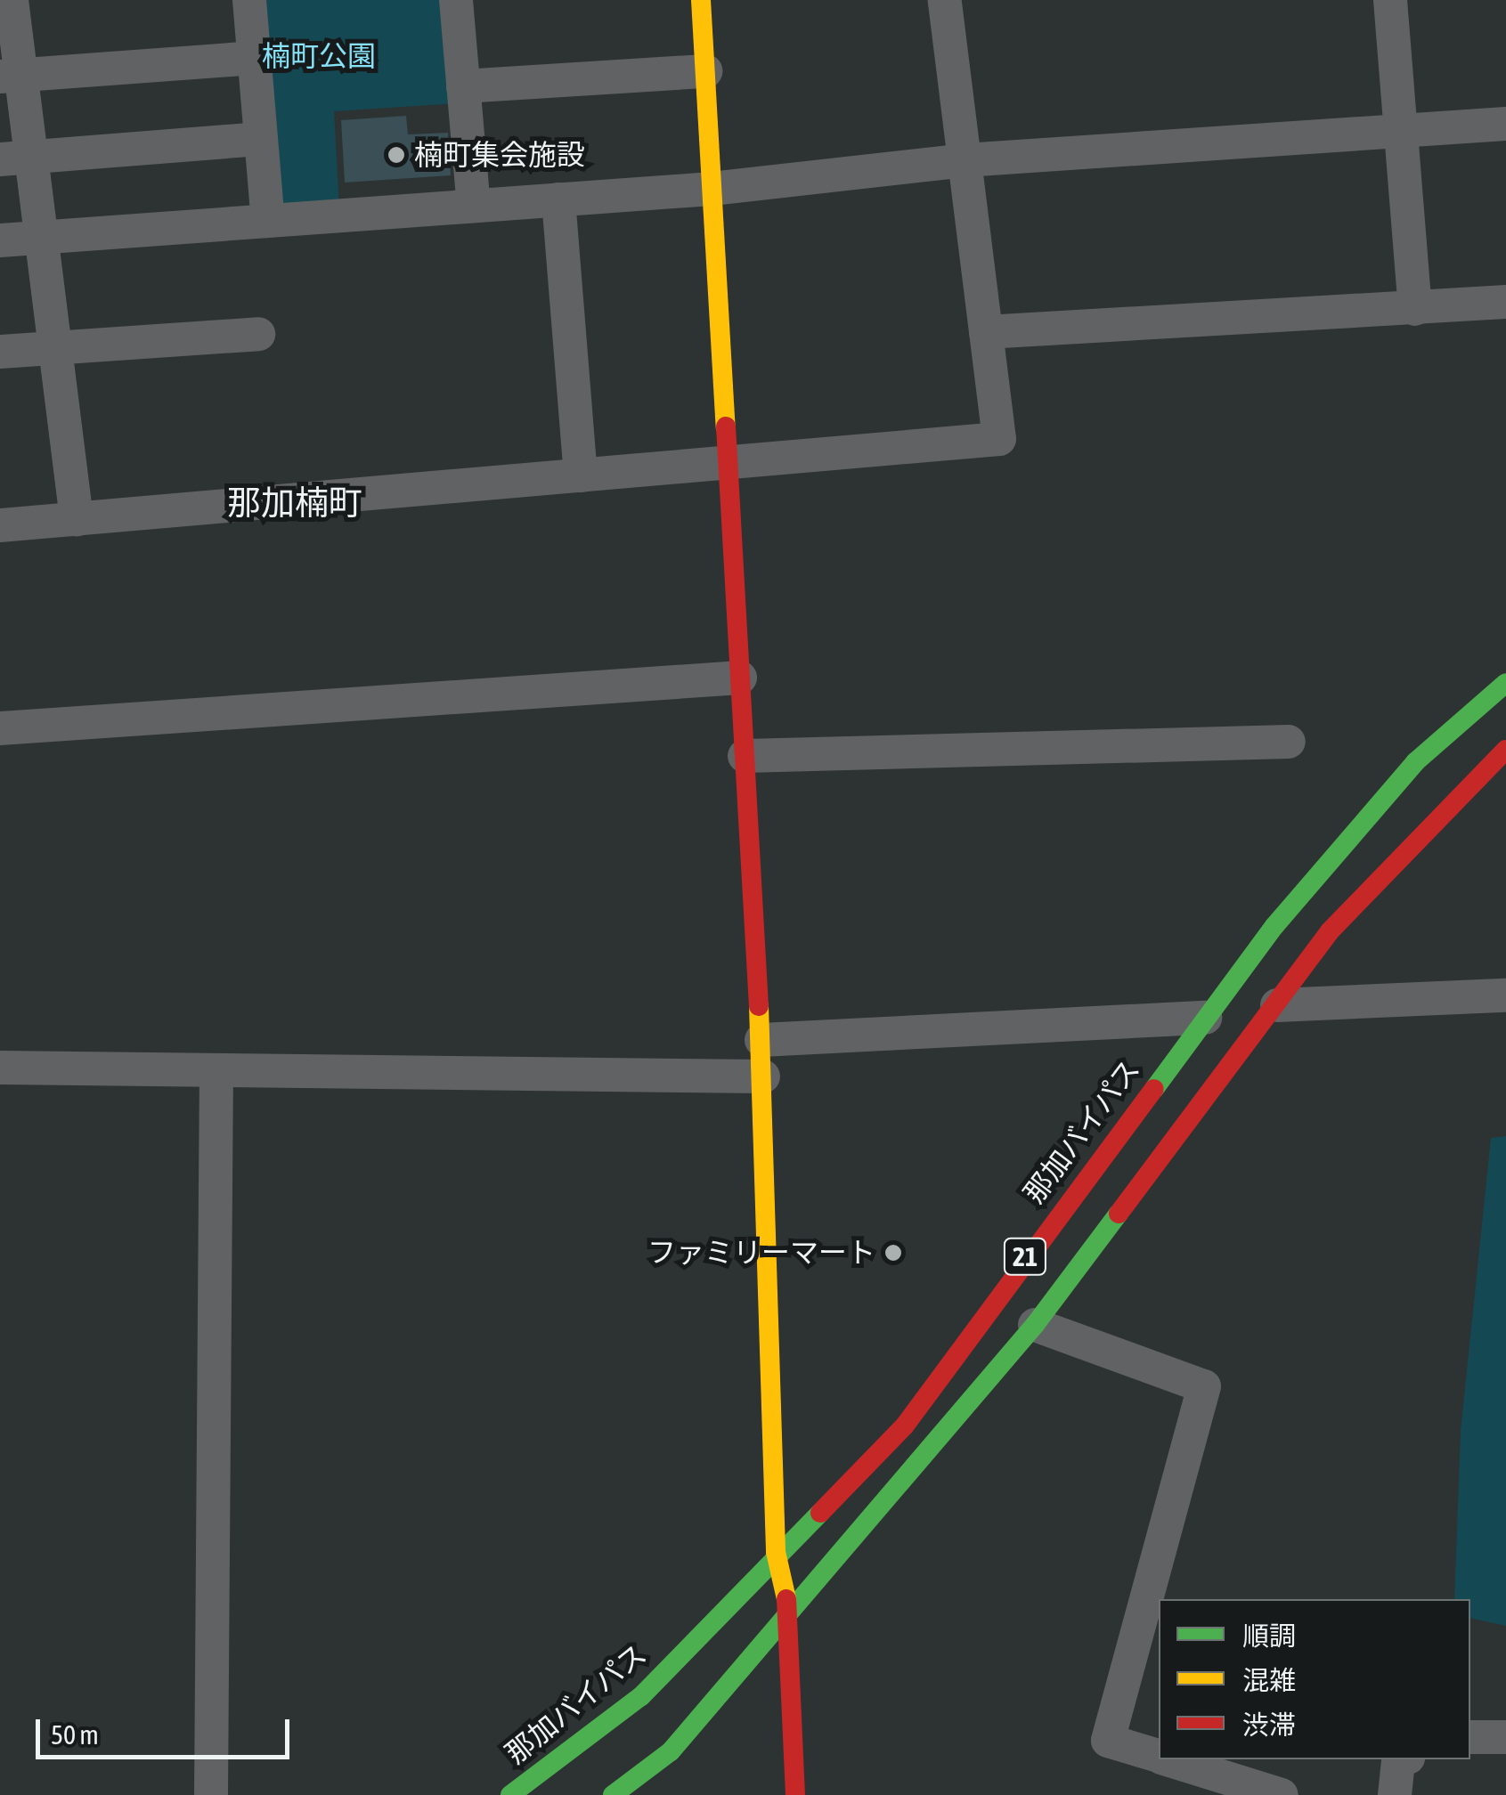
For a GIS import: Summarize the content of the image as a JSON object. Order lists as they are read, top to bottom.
{
  "streets": {
    "main road": ["那加バイパス", "21"]
  },
  "districts": ["那加楠町"],
  "parks": ["楠町公園"],
  "places": ["楠町集会施設", "ファミリーマート"],
  "legend": ["順調", "混雑", "渋滞"],
  "scale_bar": "50 m"
}
